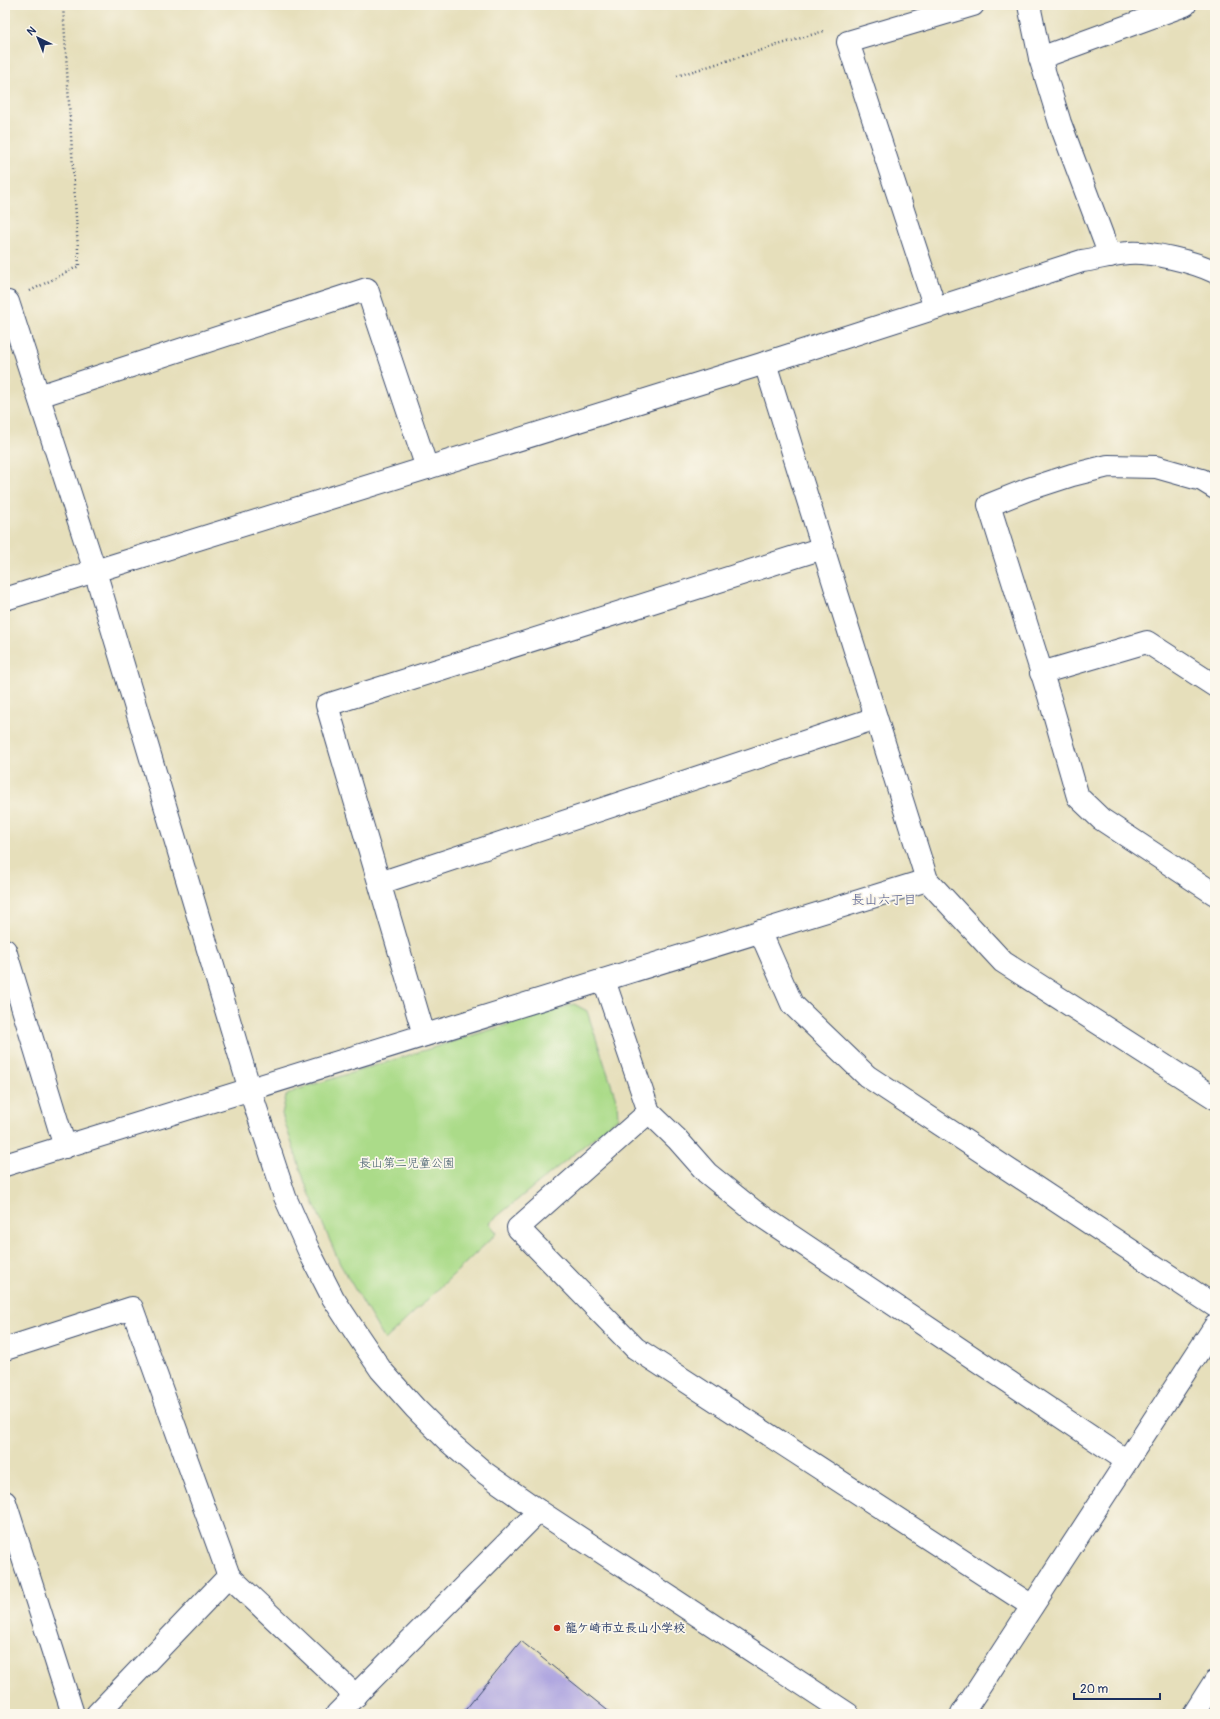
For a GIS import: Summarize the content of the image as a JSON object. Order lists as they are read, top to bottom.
{
  "districts": ["長山六丁目"],
  "parks": ["長山第二児童公園"],
  "places": ["龍ケ崎市立長山小学校"],
  "scale_bar": "20 m",
  "north": "top left"
}
